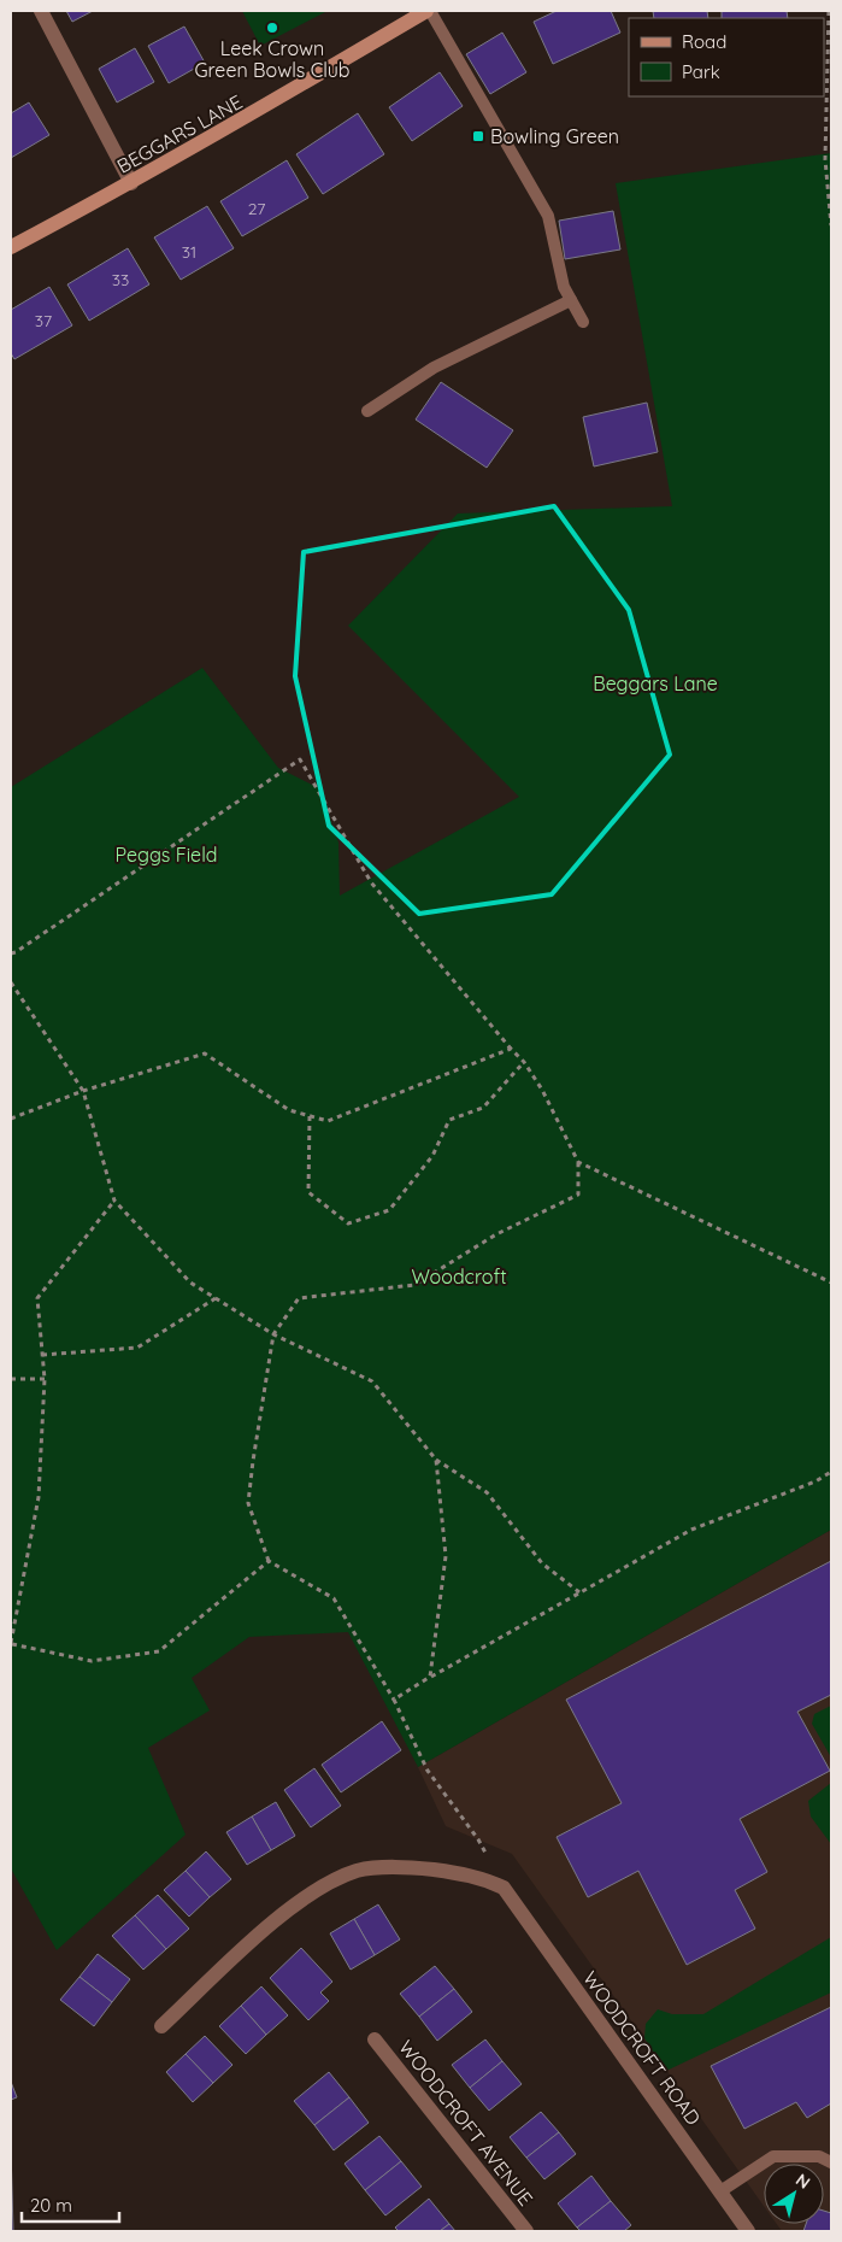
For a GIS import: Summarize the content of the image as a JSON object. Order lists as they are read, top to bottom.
{
  "streets": {
    "street": ["BEGGARS LANE", "WOODCROFT ROAD", "WOODCROFT AVENUE"]
  },
  "parks": ["Beggars Lane", "Peggs Field", "Woodcroft"],
  "places": {
    "other": ["Leek Crown Green Bowls Club"],
    "transit": ["Bowling Green"]
  },
  "house_numbers": [
    "27",
    "31",
    "33",
    "37"
  ],
  "legend": ["Road", "Park"],
  "scale_bar": "20 m",
  "north": "top right"
}
